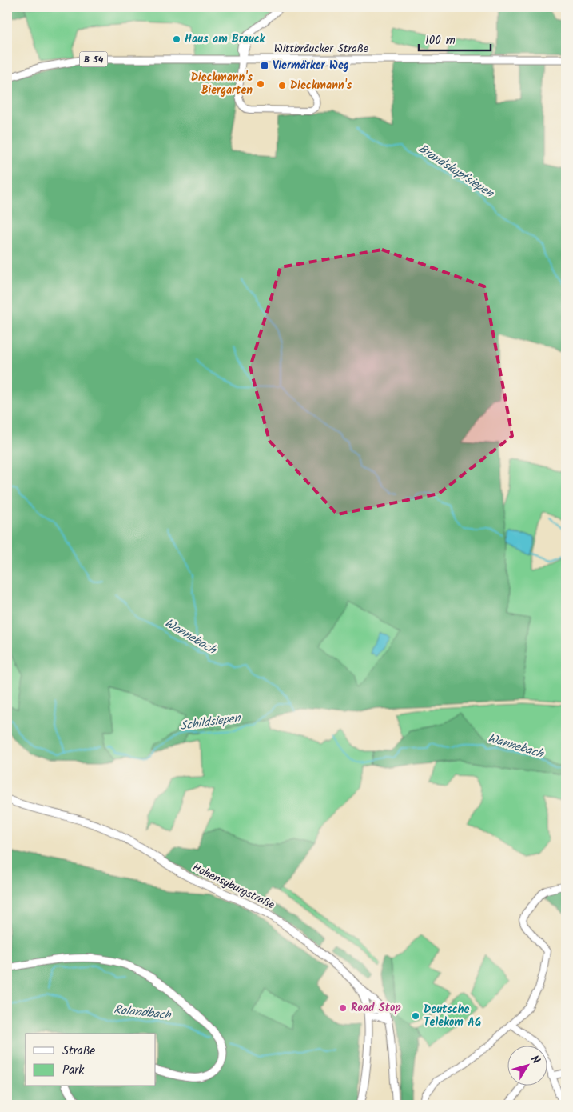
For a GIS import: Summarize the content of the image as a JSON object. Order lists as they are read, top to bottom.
{
  "streets": {
    "main road": ["Wittbräucker Straße", "B 54", "Hohensyburgstraße"]
  },
  "water": [
    "Brandskopfsiepen",
    "Wannebach",
    "Schildsiepen",
    "Rolandbach"
  ],
  "places": {
    "other": [
      "Haus am Brauck",
      "Dieckmann's Biergarten",
      "Dieckmann's",
      "Road Stop",
      "Deutsche Telekom AG"
    ],
    "transit": ["Viermärker Weg"]
  },
  "legend": ["Straße", "Park"],
  "scale_bar": "100 m",
  "north": "top right"
}
